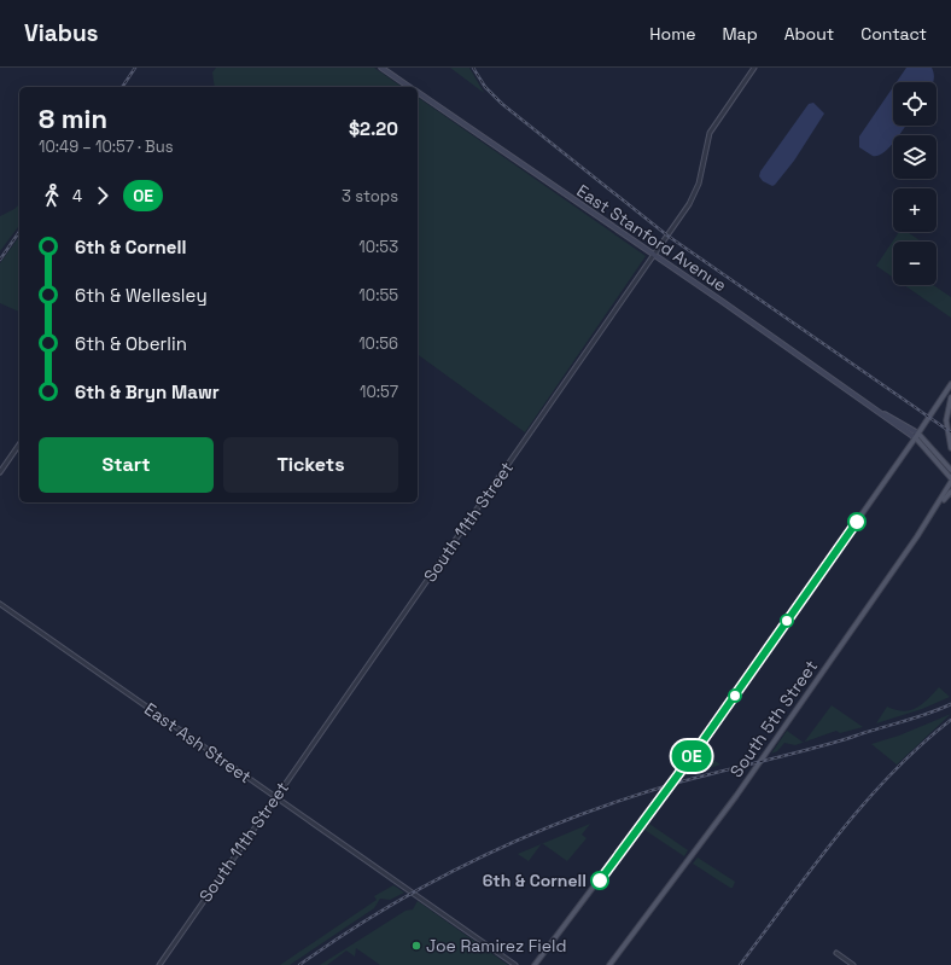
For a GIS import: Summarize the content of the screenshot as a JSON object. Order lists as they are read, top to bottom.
{
  "streets": {
    "main road": ["East Stanford Avenue", "South 5th Street"],
    "street": ["South 11th Street", "East Ash Street"]
  },
  "crossings": [
    ["East Stanford Avenue", "South 11th Street"],
    ["South 11th Street", "East Ash Street"]
  ],
  "places": ["6th & Cornell", "Joe Ramirez Field"],
  "lines": ["bus line 0E"],
  "page": {
    "header": "Viabus",
    "nav": [
      "Home",
      "Map",
      "About",
      "Contact"
    ],
    "on_map": "0E",
    "map_buttons": ["+", "−"],
    "heading": ["8 min", "10:49 – 10:57 · Bus", "$2.20"],
    "legs": ["4", "0E", "3 stops"],
    "list": [
      {
        "name": "6th & Cornell",
        "value": "10:53"
      },
      {
        "name": "6th & Wellesley",
        "value": "10:55"
      },
      {
        "name": "6th & Oberlin",
        "value": "10:56"
      },
      {
        "name": "6th & Bryn Mawr",
        "value": "10:57"
      }
    ],
    "buttons": ["Start", "Tickets"]
  }
}
